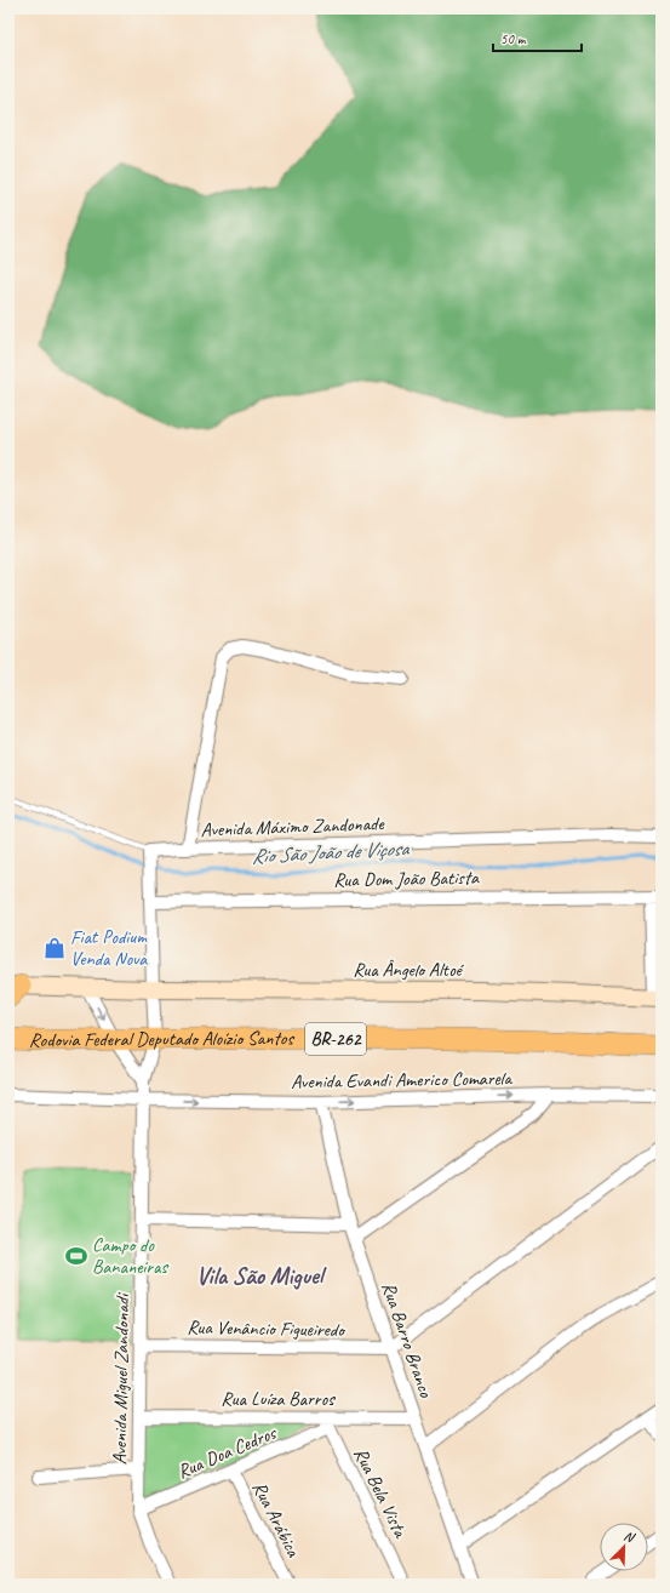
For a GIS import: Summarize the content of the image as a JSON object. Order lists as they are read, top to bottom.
{
  "streets": {
    "highway": ["Rodovia Federal Deputado Aloízio Santos", "BR-262"],
    "street": [
      "Avenida Máximo Zandonade",
      "Rua Dom João Batista",
      "Rua Ângelo Altoé",
      "Avenida Evandi Americo Comarela",
      "Rua Venâncio Figueiredo",
      "Rua Barro Branco",
      "Avenida Miguel Zandonadi",
      "Rua Luíza Barros",
      "Rua Doa Cedros",
      "Rua Bela Vista",
      "Rua Arábica"
    ]
  },
  "crossings": [
    ["Rua Dom João Batista", "Avenida Miguel Zandonadi"],
    ["Rua Ângelo Altoé", "Avenida Miguel Zandonadi"],
    ["Rodovia Federal Deputado Aloízio Santos", "Avenida Miguel Zandonadi"],
    ["Avenida Evandi Americo Comarela", "Rua Barro Branco"],
    ["Avenida Evandi Americo Comarela", "Avenida Miguel Zandonadi"],
    ["Rua Venâncio Figueiredo", "Rua Barro Branco"],
    ["Rua Venâncio Figueiredo", "Avenida Miguel Zandonadi"],
    ["Rua Barro Branco", "Rua Luíza Barros"],
    ["Avenida Miguel Zandonadi", "Rua Luíza Barros"],
    ["Avenida Miguel Zandonadi", "Rua Doa Cedros"],
    ["Rua Luíza Barros", "Rua Doa Cedros"],
    ["Rua Luíza Barros", "Rua Bela Vista"],
    ["Rua Doa Cedros", "Rua Bela Vista"],
    ["Rua Doa Cedros", "Rua Arábica"]
  ],
  "one_way": ["Avenida Evandi Americo Comarela"],
  "districts": ["Vila São Miguel"],
  "water": ["Rio São João de Viçosa"],
  "places": {
    "shop": ["Fiat Podium Venda Nova"],
    "sports": ["Campo do Bananeiras"]
  },
  "scale_bar": "50 m",
  "north": "top right"
}
